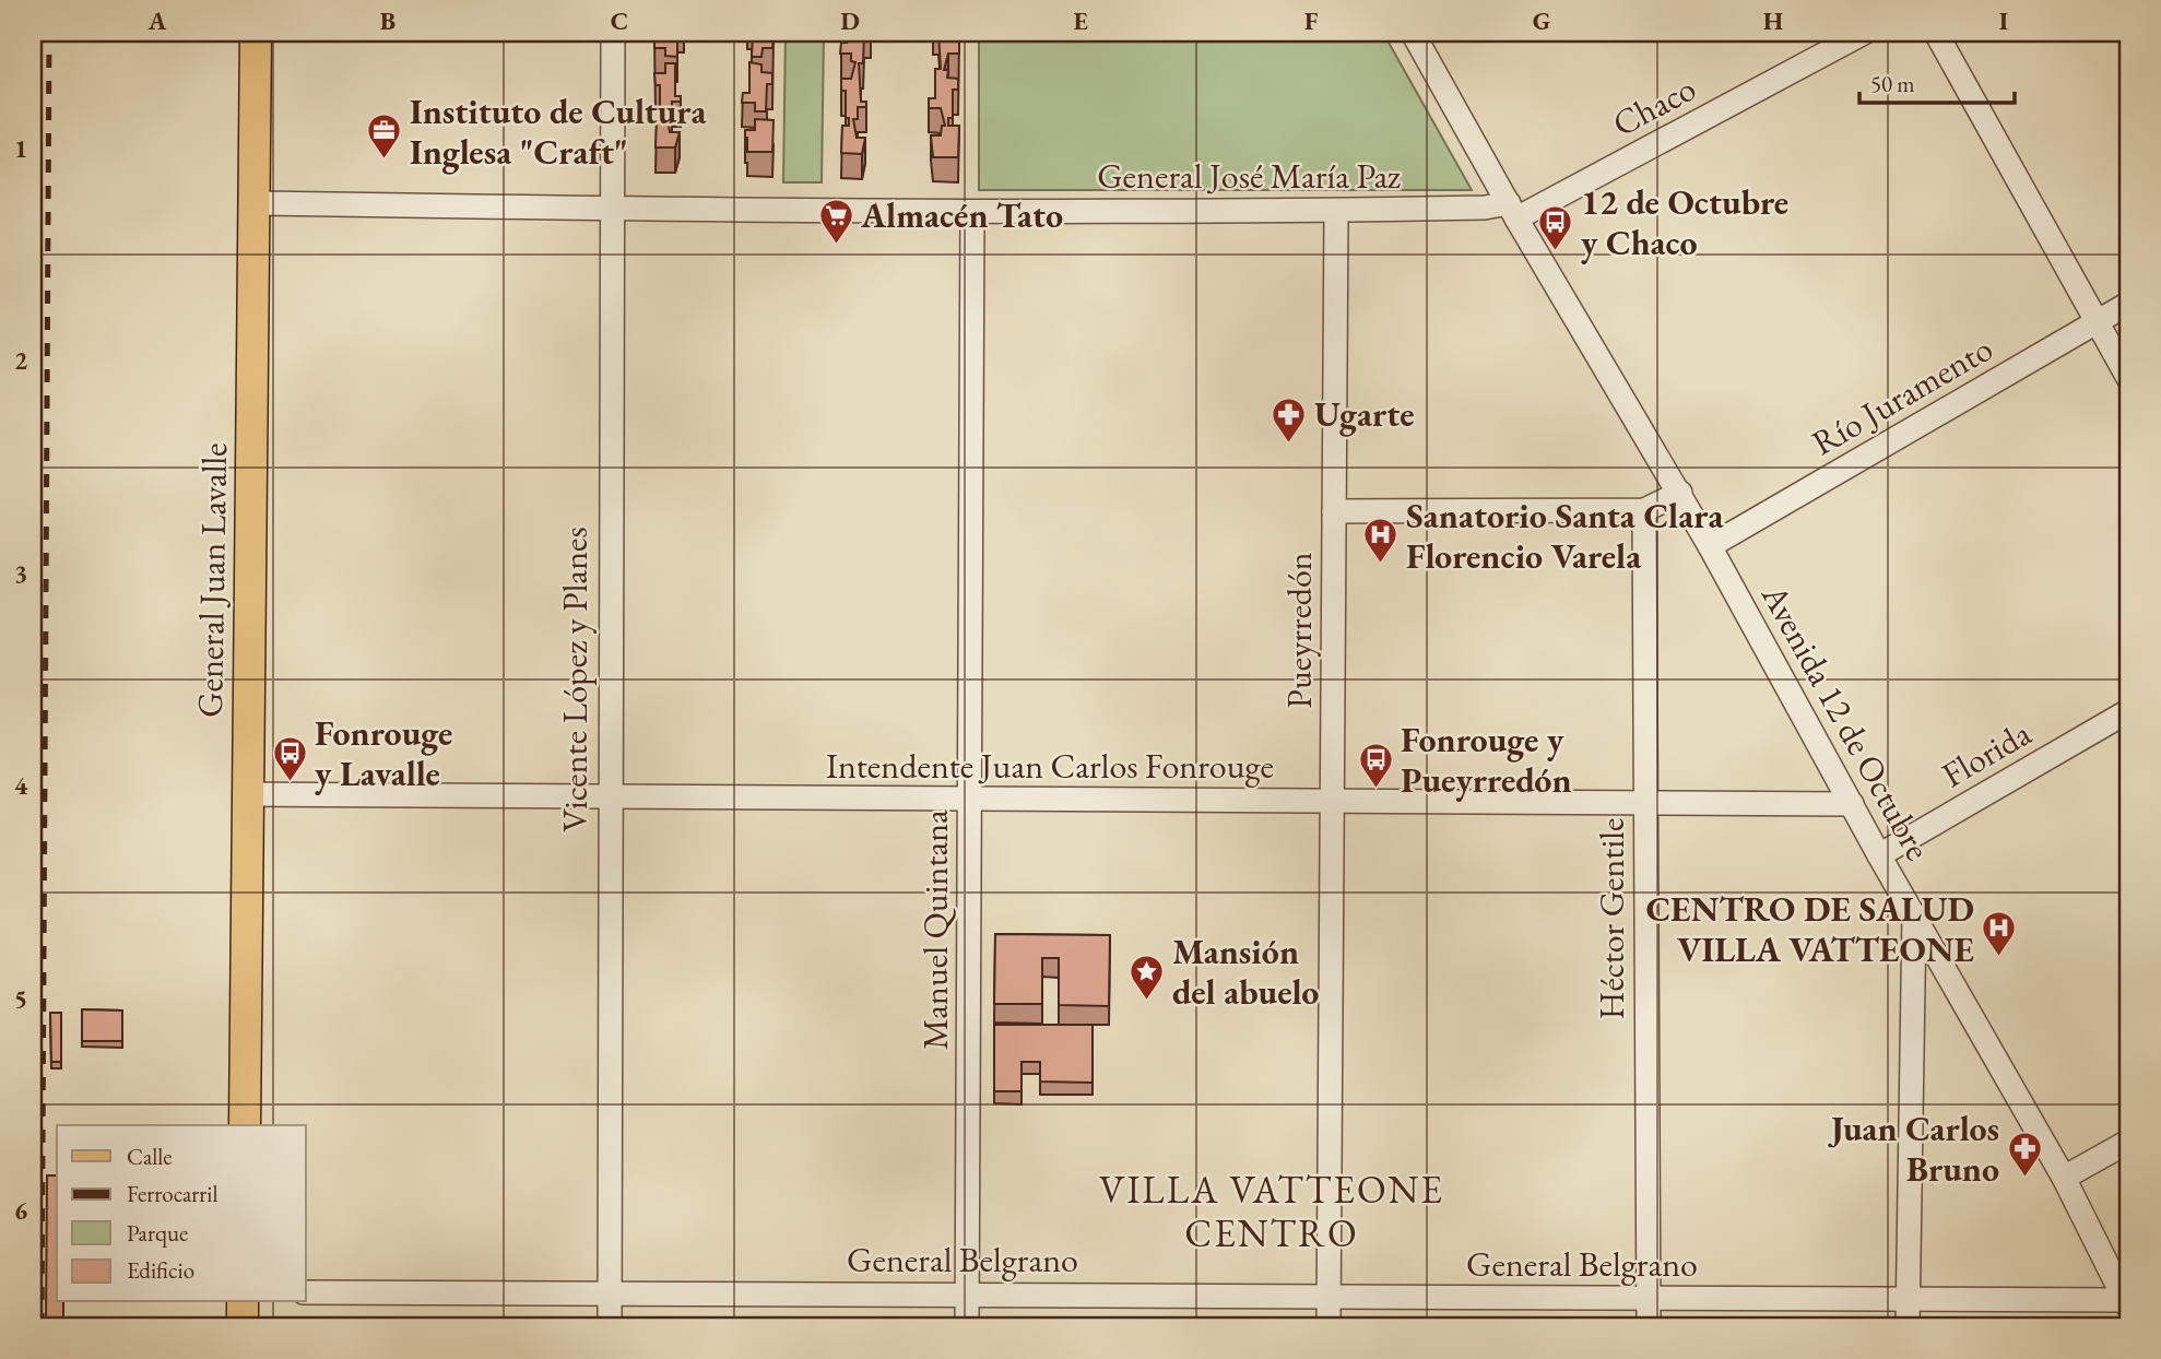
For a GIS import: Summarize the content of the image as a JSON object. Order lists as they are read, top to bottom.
{
  "streets": {
    "main road": ["General Juan Lavalle"],
    "street": [
      "Chaco",
      "General José María Paz",
      "Río Juramento",
      "Pueyrredón",
      "Vicente López y Planes",
      "Avenida 12 de Octubre",
      "Florida",
      "Intendente Juan Carlos Fonrouge",
      "Héctor Gentile",
      "Manuel Quintana",
      "General Belgrano"
    ]
  },
  "crossings": [
    ["Chaco", "General José María Paz"],
    ["Chaco", "Avenida 12 de Octubre"],
    ["General José María Paz", "General Juan Lavalle"],
    ["General José María Paz", "Pueyrredón"],
    ["General José María Paz", "Vicente López y Planes"],
    ["General José María Paz", "Avenida 12 de Octubre"],
    ["General José María Paz", "Manuel Quintana"],
    ["Río Juramento", "Avenida 12 de Octubre"],
    ["General Juan Lavalle", "Intendente Juan Carlos Fonrouge"],
    ["Pueyrredón", "Intendente Juan Carlos Fonrouge"],
    ["Pueyrredón", "General Belgrano"],
    ["Vicente López y Planes", "Intendente Juan Carlos Fonrouge"],
    ["Vicente López y Planes", "General Belgrano"],
    ["Avenida 12 de Octubre", "Florida"],
    ["Avenida 12 de Octubre", "Intendente Juan Carlos Fonrouge"],
    ["Avenida 12 de Octubre", "General Belgrano"],
    ["Intendente Juan Carlos Fonrouge", "Héctor Gentile"],
    ["Intendente Juan Carlos Fonrouge", "Manuel Quintana"],
    ["Héctor Gentile", "General Belgrano"],
    ["Manuel Quintana", "General Belgrano"]
  ],
  "districts": ["VILLA VATTEONE CENTRO"],
  "places": {
    "office": ["Instituto de Cultura Inglesa \"Craft\""],
    "supermarket": ["Almacén Tato"],
    "bus stop": ["12 de Octubre y Chaco", "Fonrouge y Lavalle", "Fonrouge y Pueyrredón"],
    "pharmacy": ["Ugarte", "Juan Carlos Bruno"],
    "hospital": ["Sanatorio Santa Clara Florencio Varela", "CENTRO DE SALUD VILLA VATTEONE"],
    "place": ["Mansión del abuelo"]
  },
  "legend": [
    "Calle",
    "Ferrocarril",
    "Parque",
    "Edificio"
  ],
  "scale_bar": "50 m",
  "grid": {
    "columns": [
      "A",
      "B",
      "C",
      "D",
      "E",
      "F",
      "G",
      "H",
      "I"
    ],
    "rows": [
      "1",
      "2",
      "3",
      "4",
      "5",
      "6"
    ]
  }
}
